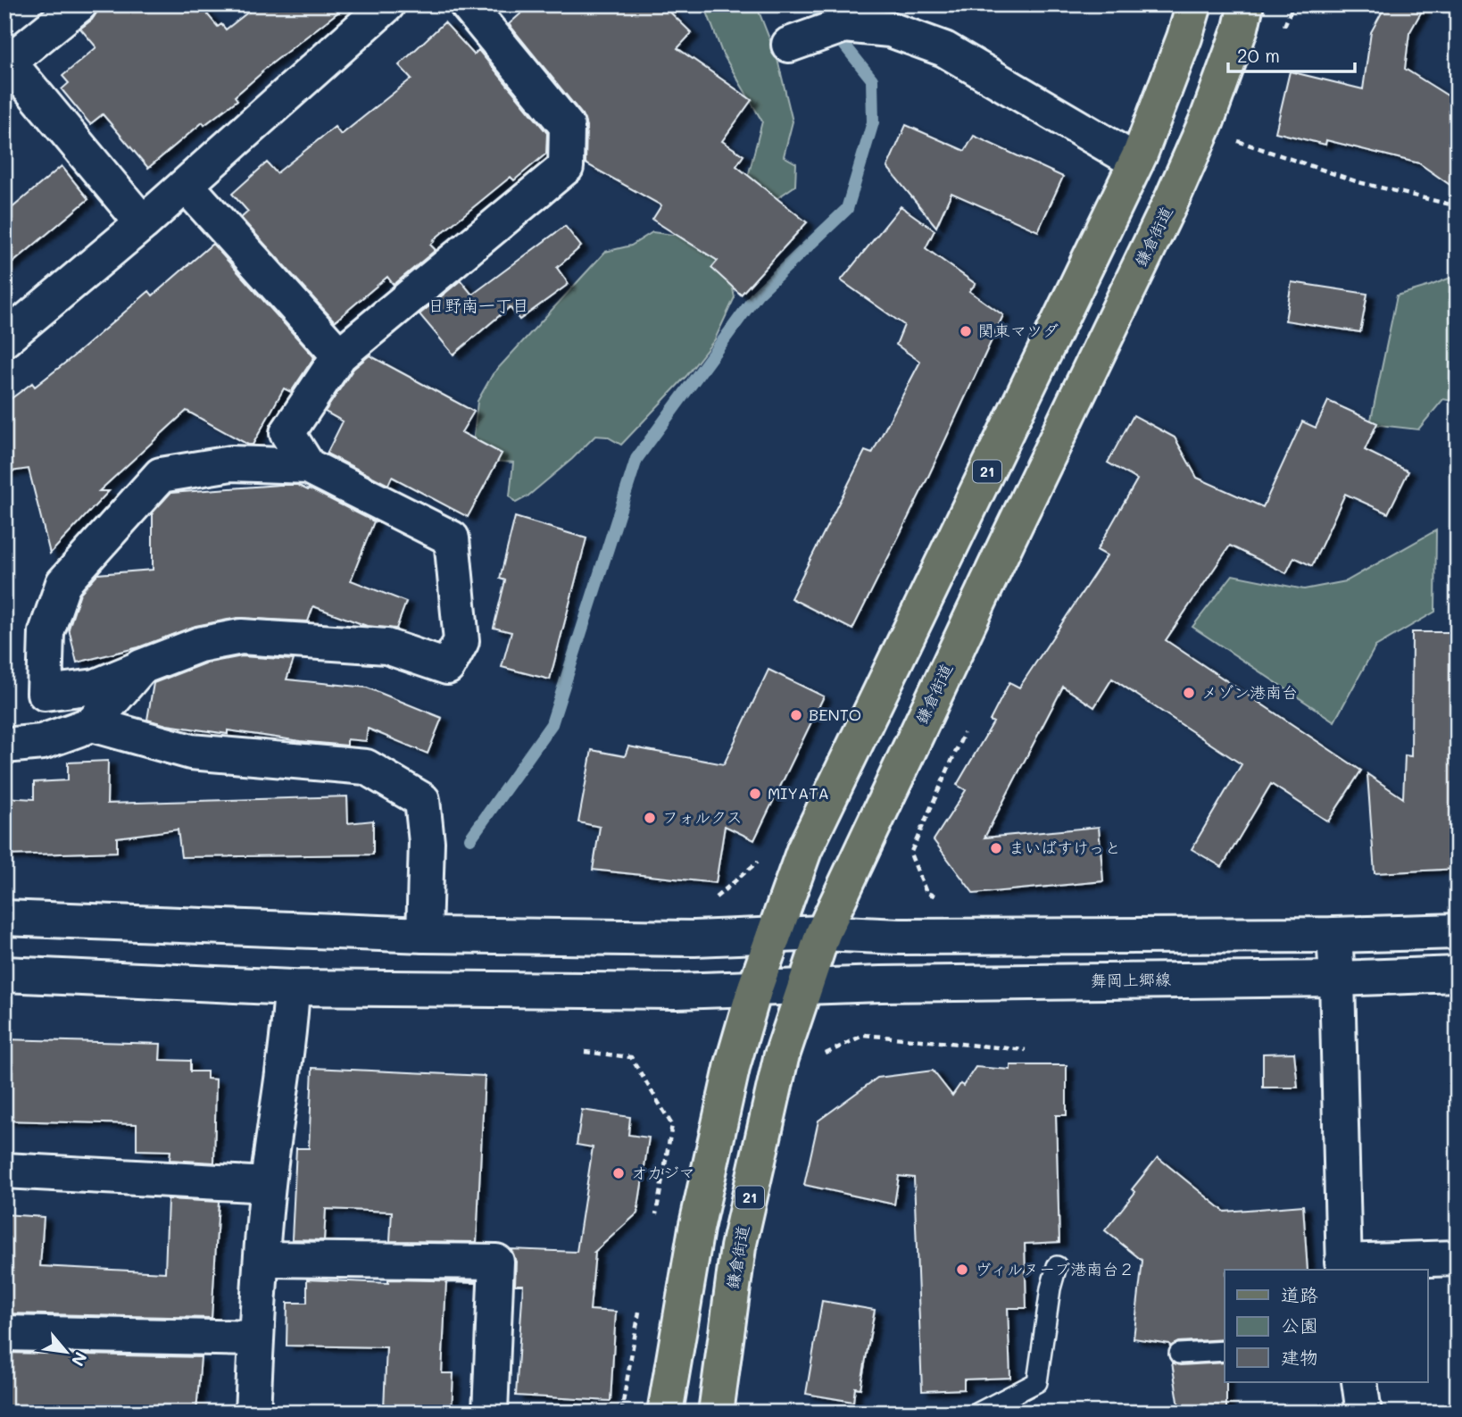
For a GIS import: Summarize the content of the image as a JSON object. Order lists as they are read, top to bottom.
{
  "streets": {
    "main road": ["鎌倉街道", "21"],
    "street": ["舞岡上郷線"]
  },
  "crossings": [
    ["鎌倉街道", "舞岡上郷線"],
    ["21", "舞岡上郷線"]
  ],
  "districts": ["日野南一丁目"],
  "places": [
    "関東マツダ",
    "メゾン港南台",
    "BENTO",
    "MIYATA",
    "フォルクス",
    "まいばすけっと",
    "オカジマ",
    "ヴィルヌーブ港南台２"
  ],
  "legend": ["道路", "公園", "建物"],
  "scale_bar": "20 m",
  "north": "bottom right"
}
